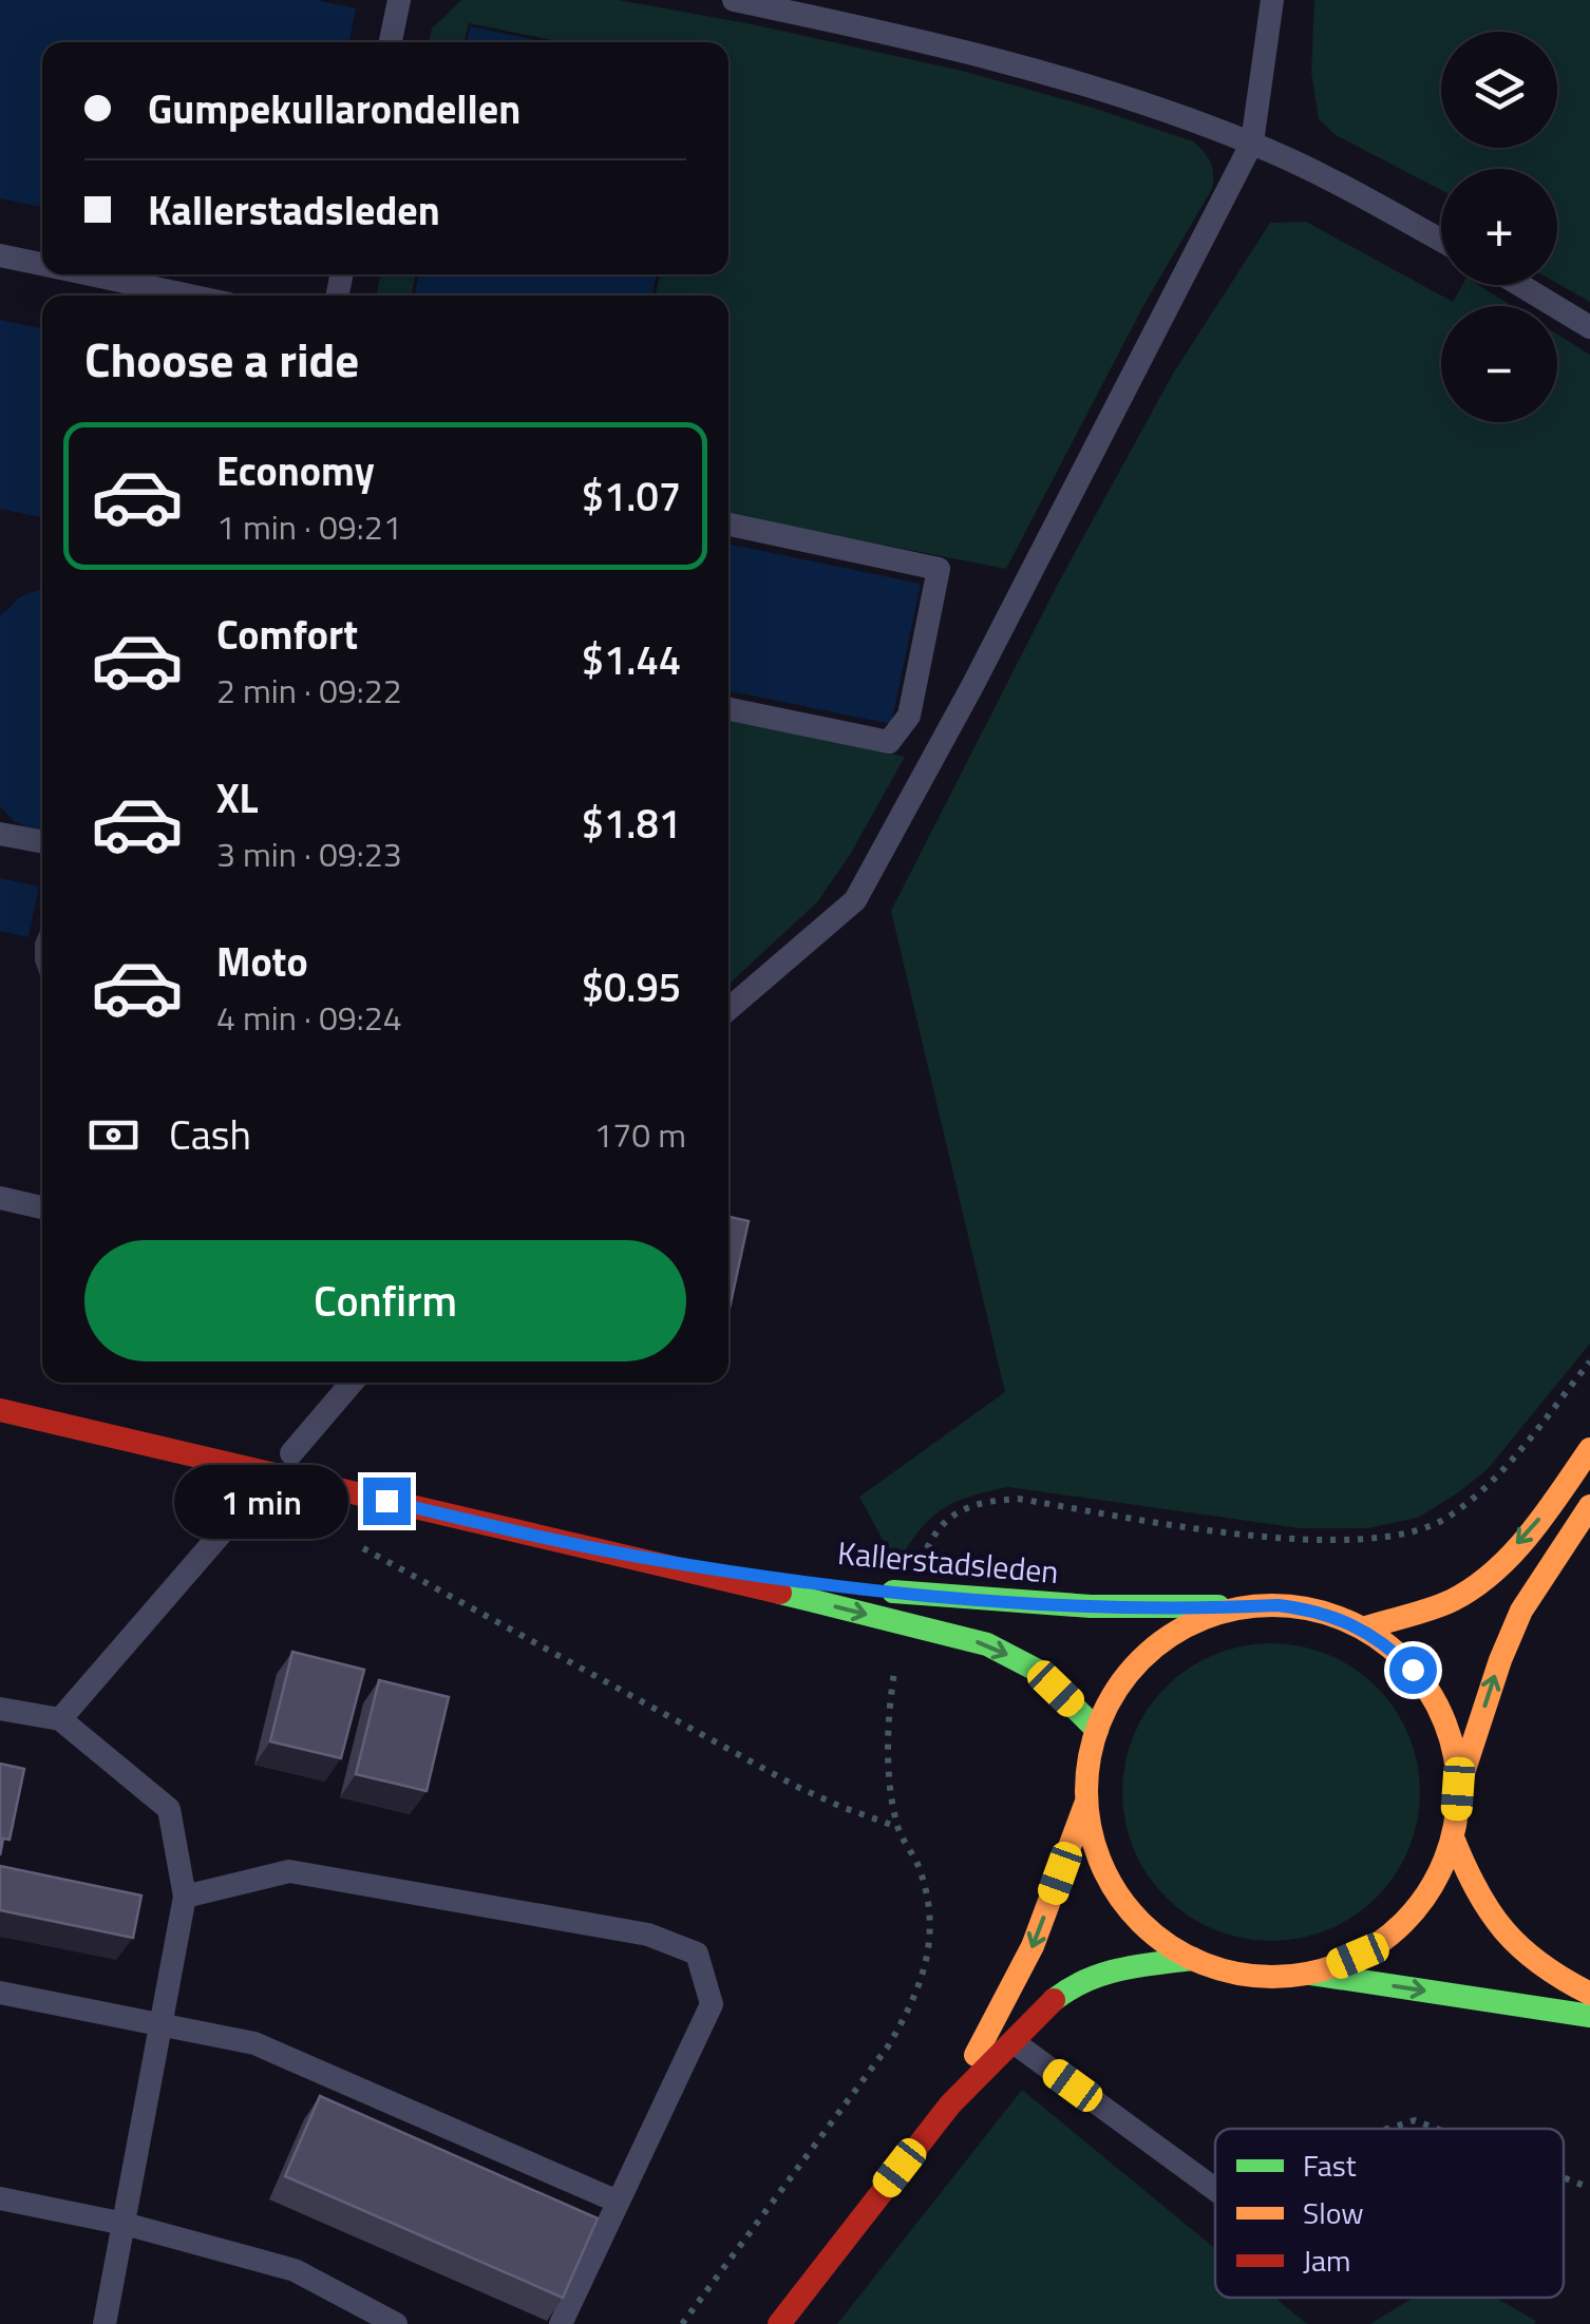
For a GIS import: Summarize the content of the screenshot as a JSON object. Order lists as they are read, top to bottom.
{
  "streets": {
    "main road": ["Kallerstadsleden"]
  },
  "legend": ["Fast", "Slow", "Jam"],
  "page": {
    "map_buttons": ["+", "−"],
    "banner": ["Gumpekullarondellen", "Kallerstadsleden"],
    "heading": "Choose a ride",
    "list": [
      {
        "name": "Economy",
        "note": "1 min · 09:21",
        "value": "$1.07"
      },
      {
        "name": "Comfort",
        "note": "2 min · 09:22",
        "value": "$1.44"
      },
      {
        "name": "XL",
        "note": "3 min · 09:23",
        "value": "$1.81"
      },
      {
        "name": "Moto",
        "note": "4 min · 09:24",
        "value": "$0.95"
      }
    ],
    "pay": ["Cash", "170 m"],
    "buttons": "Confirm",
    "bubble": "1 min"
  }
}
